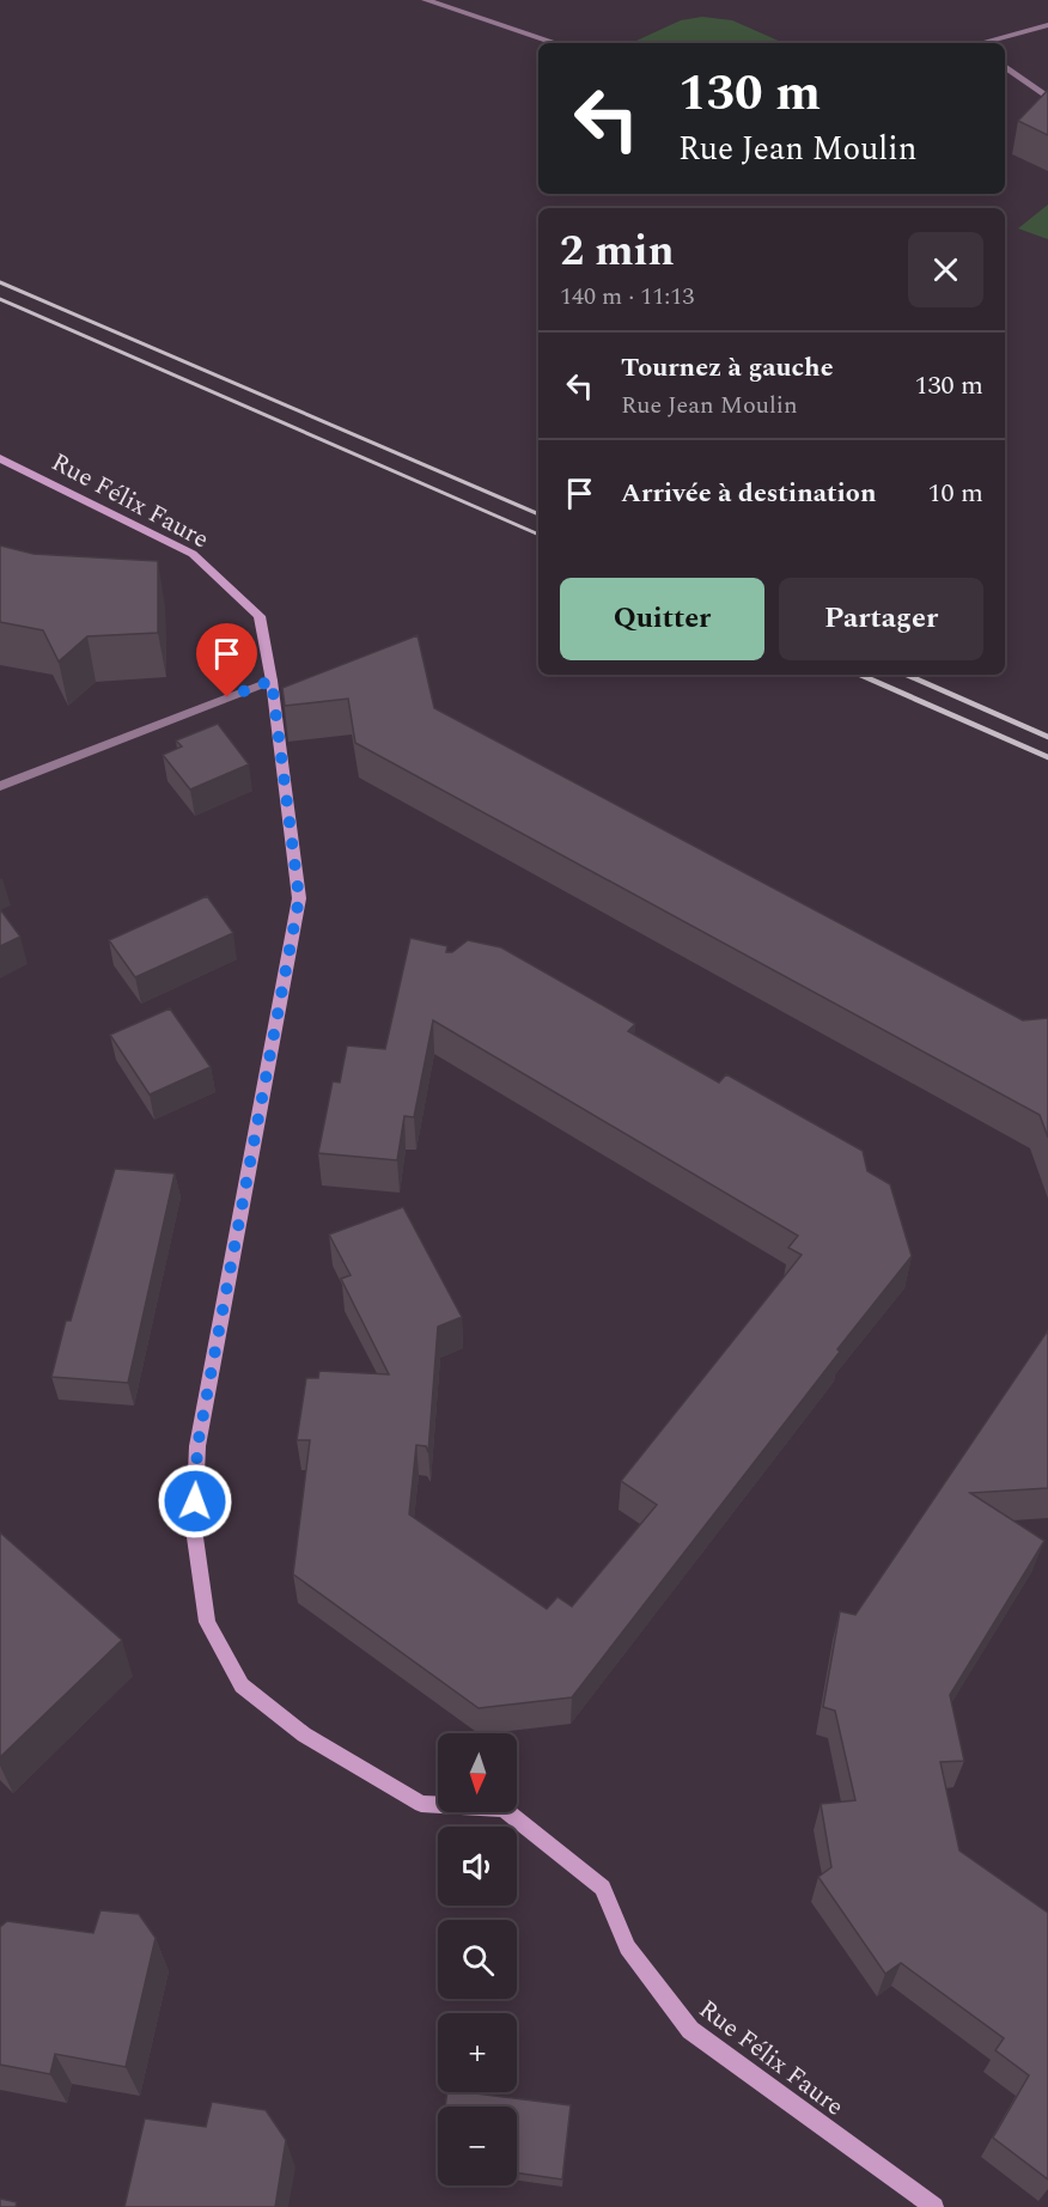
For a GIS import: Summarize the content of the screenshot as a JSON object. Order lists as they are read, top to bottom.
{
  "streets": {
    "street": ["Rue Félix Faure"]
  },
  "north": "bottom",
  "page": {
    "turn": ["130 m", "Rue Jean Moulin"],
    "heading": ["2 min", "140 m · 11:13"],
    "list": [
      {
        "name": "Tournez à gauche",
        "note": "Rue Jean Moulin",
        "value": "130 m"
      },
      {
        "name": "Arrivée à destination",
        "value": "10 m"
      }
    ],
    "buttons": ["Quitter", "Partager"],
    "map_buttons": ["+", "−"]
  }
}
